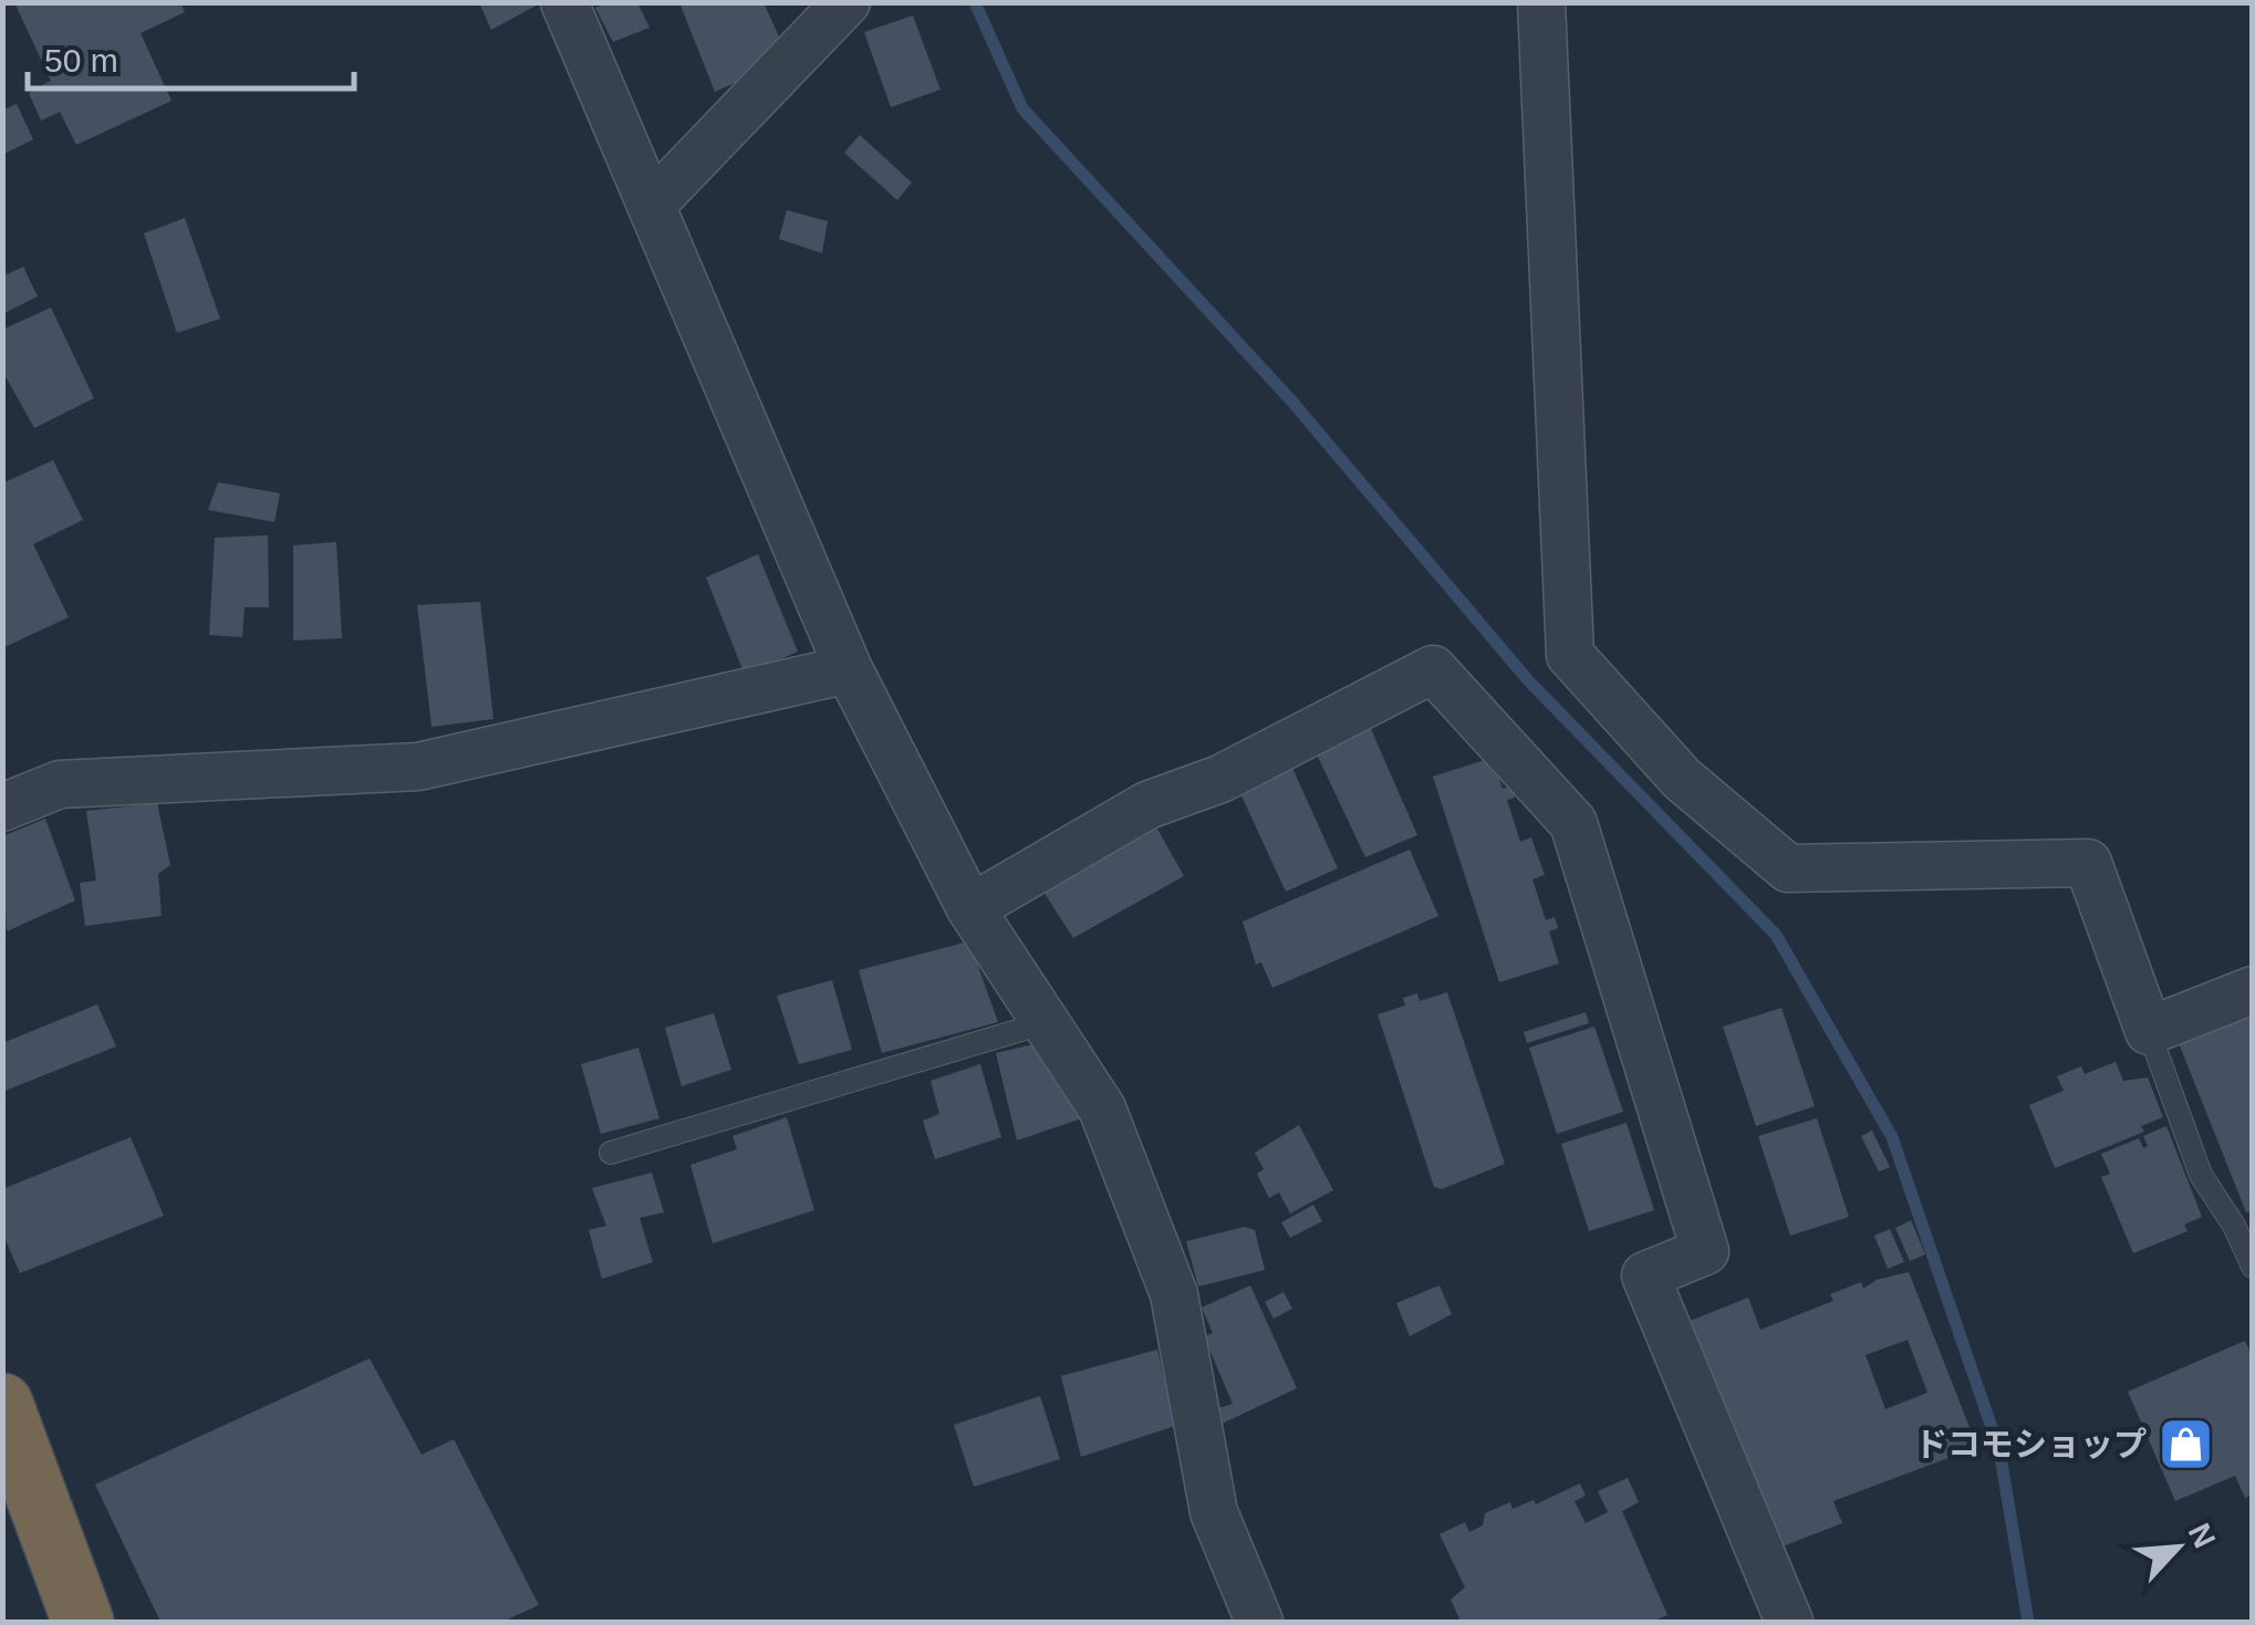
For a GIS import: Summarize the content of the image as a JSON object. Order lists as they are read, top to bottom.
{
  "places": {
    "shop": ["ドコモショップ"]
  },
  "scale_bar": "50 m",
  "north": "top right"
}
